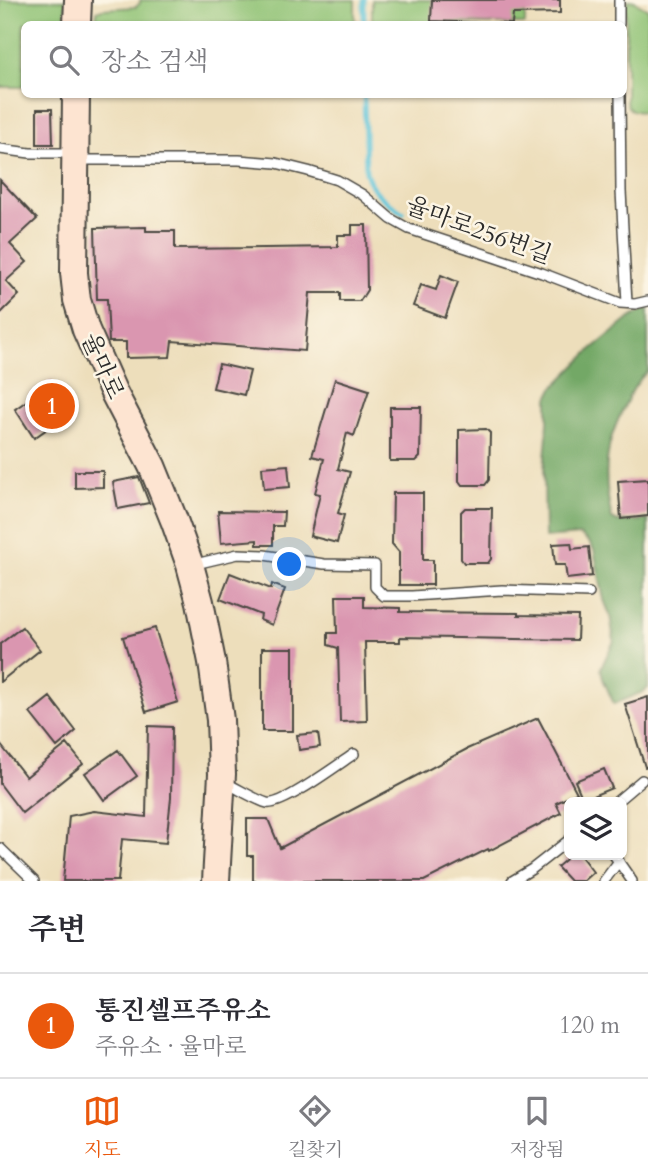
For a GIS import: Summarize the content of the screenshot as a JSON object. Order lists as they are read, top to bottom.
{
  "streets": {
    "street": ["율마로"],
    "lane": ["율마로256번길"]
  },
  "crossings": [
    ["율마로256번길", "율마로"]
  ],
  "page": {
    "search": "장소 검색",
    "pins": "1",
    "heading": "주변",
    "list": [
      {
        "mark": "1",
        "name": "통진셀프주유소",
        "note": "주유소 · 율마로",
        "value": "120 m"
      }
    ],
    "nav": ["지도", "길찾기", "저장됨"]
  }
}
